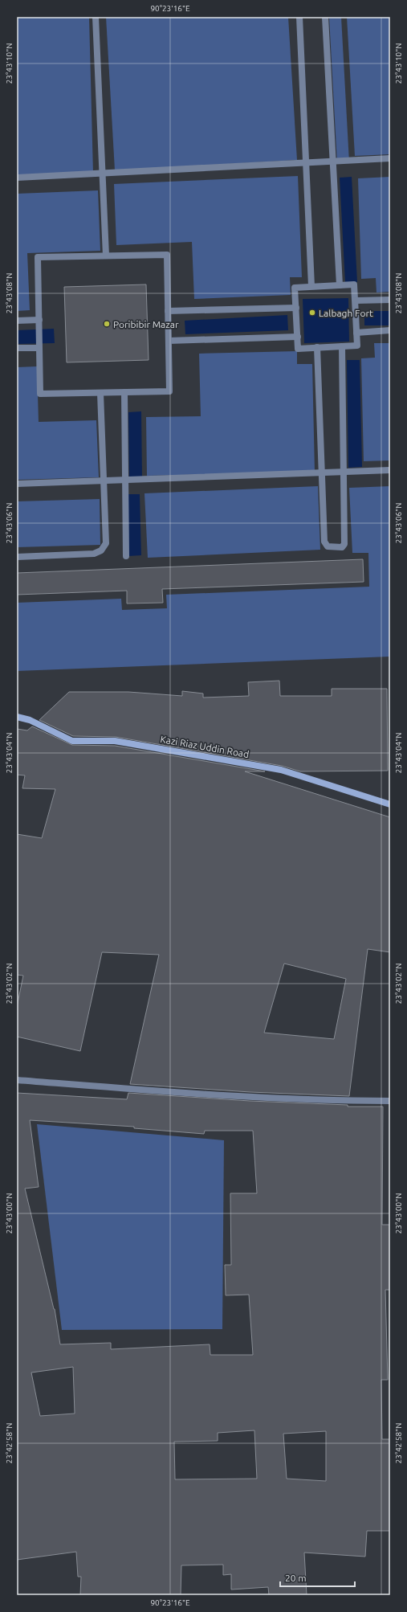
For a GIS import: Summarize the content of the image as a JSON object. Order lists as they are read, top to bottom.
{
  "streets": {
    "street": ["Kazi Riaz Uddin Road"]
  },
  "places": ["Lalbagh Fort", "Poribibir Mazar"],
  "scale_bar": "20 m",
  "coordinates": [
    "90°23'16\"E",
    "23°43'10\"N",
    "23°43'08\"N",
    "23°43'06\"N",
    "23°43'04\"N",
    "23°43'02\"N",
    "23°43'00\"N",
    "23°42'58\"N"
  ]
}
